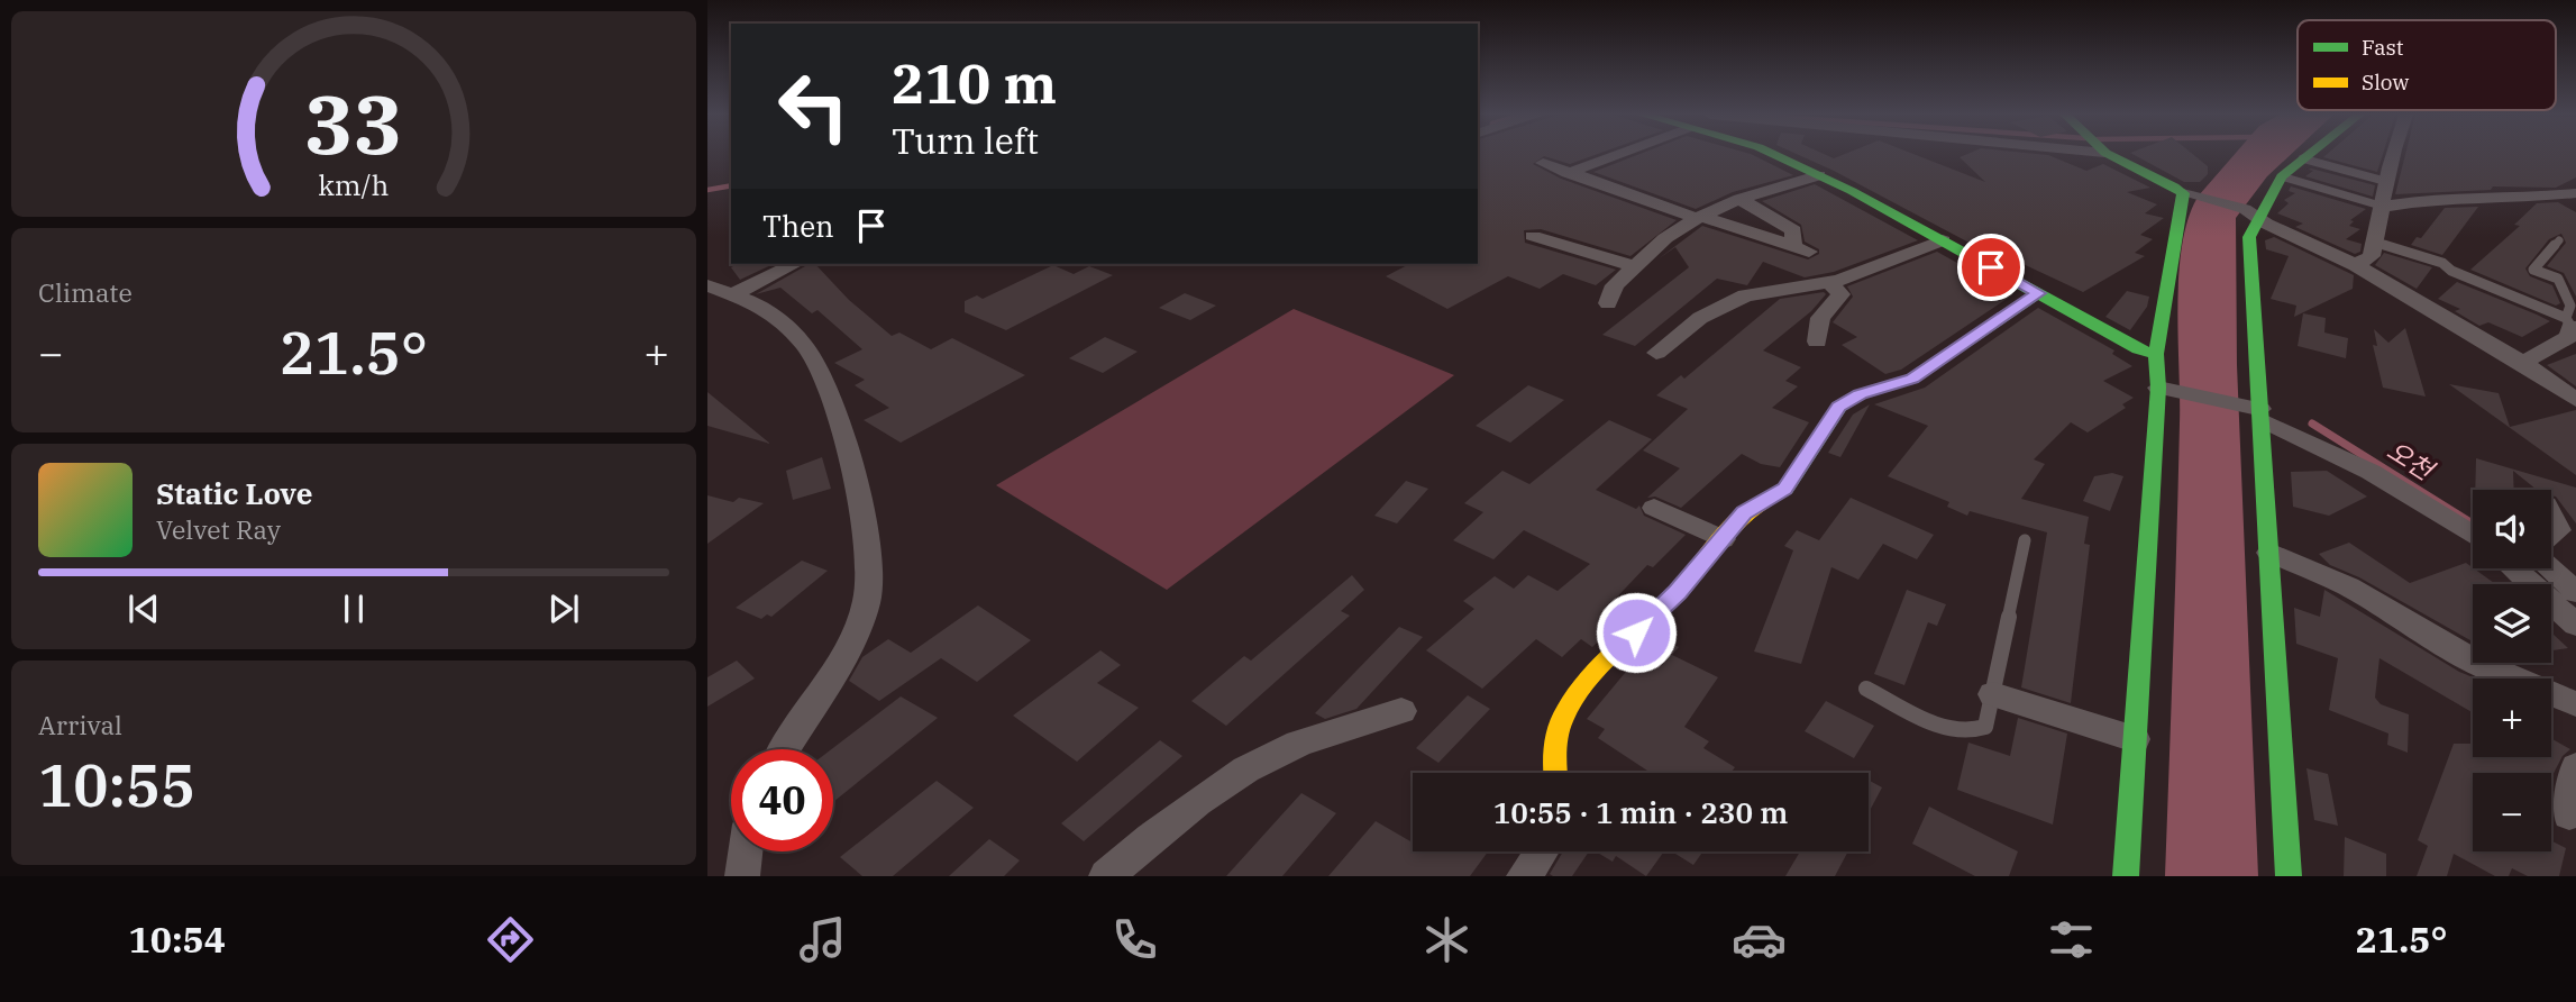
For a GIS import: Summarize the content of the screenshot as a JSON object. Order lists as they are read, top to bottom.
{
  "water": ["오천"],
  "legend": ["Fast", "Slow"],
  "page": {
    "turn": ["210 m", "Turn left"],
    "then": "Then",
    "tile": [
      "Climate",
      ["Arrival", "10:55"]
    ],
    "heat": ["−", "21.5°", "+"],
    "song": ["Static Love", "Velvet Ray"],
    "map_buttons": ["+", "−"],
    "limit": "40",
    "trip": "10:55 · 1 min · 230 m",
    "tabs": ["10:54", "21.5°"],
    "gauge": ["33", "km/h"]
  }
}
